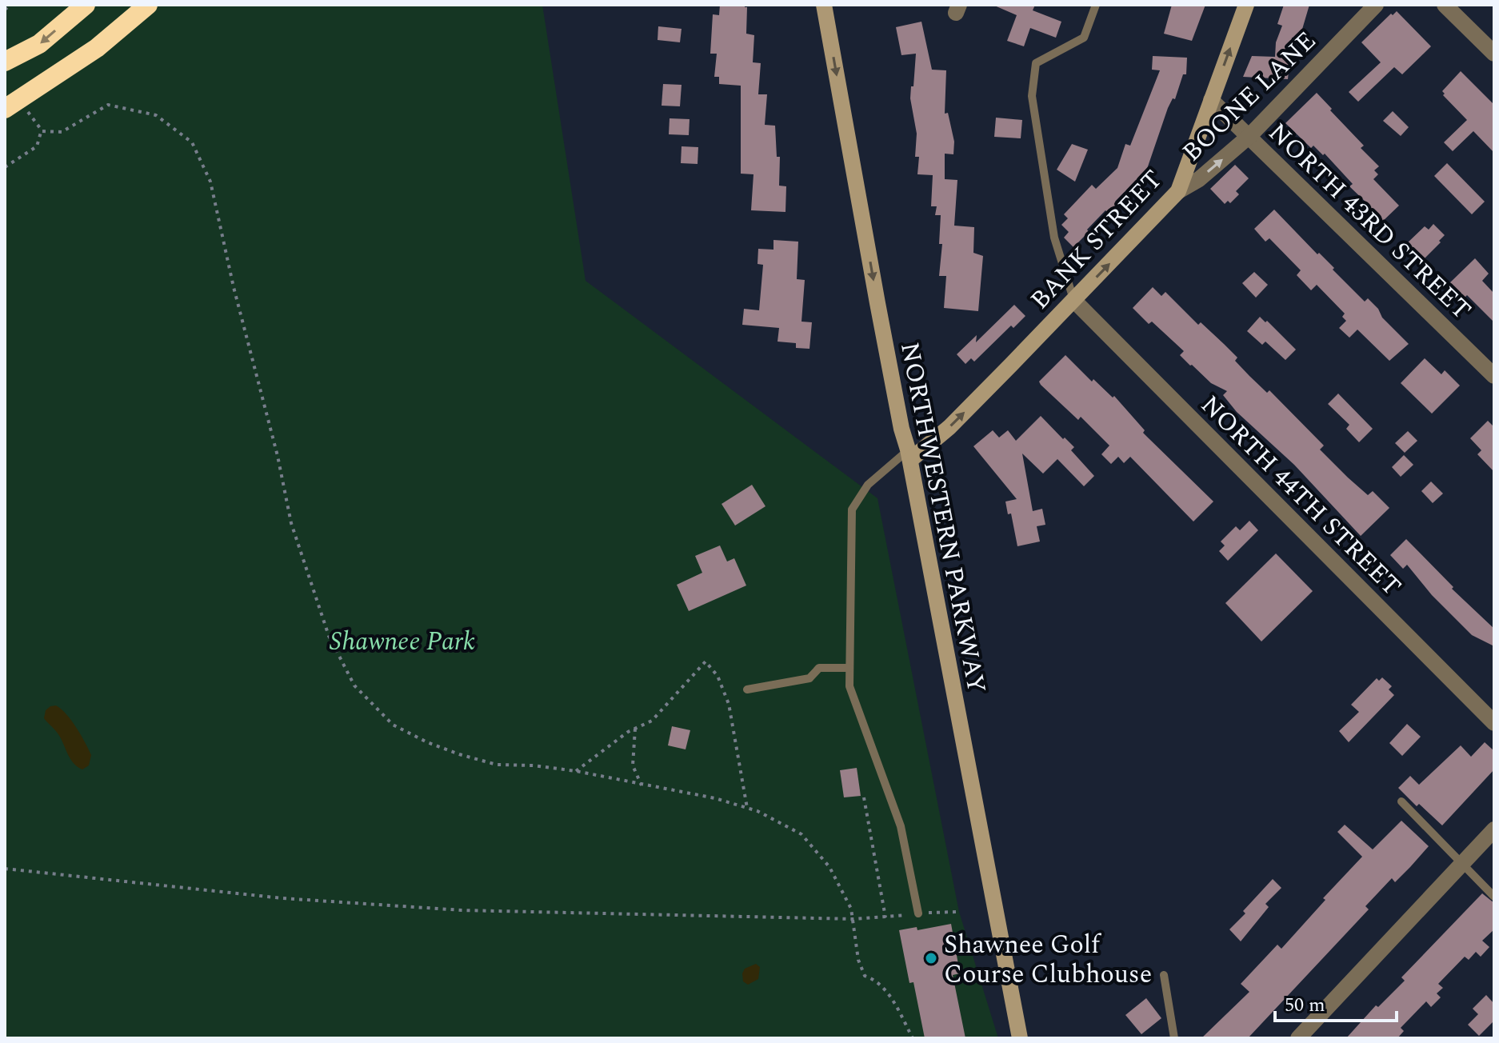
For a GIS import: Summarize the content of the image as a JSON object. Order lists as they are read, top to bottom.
{
  "streets": {
    "street": [
      "BOONE LANE",
      "NORTH 43RD STREET",
      "BANK STREET",
      "NORTH 44TH STREET",
      "NORTHWESTERN PARKWAY"
    ]
  },
  "crossings": [
    ["BOONE LANE", "NORTH 43RD STREET"],
    ["BOONE LANE", "BANK STREET"],
    ["NORTH 43RD STREET", "BANK STREET"],
    ["BANK STREET", "NORTH 44TH STREET"],
    ["BANK STREET", "NORTHWESTERN PARKWAY"]
  ],
  "one_way": ["BANK STREET", "NORTHWESTERN PARKWAY"],
  "parks": ["Shawnee Park"],
  "places": ["Shawnee Golf Course Clubhouse"],
  "scale_bar": "50 m"
}
